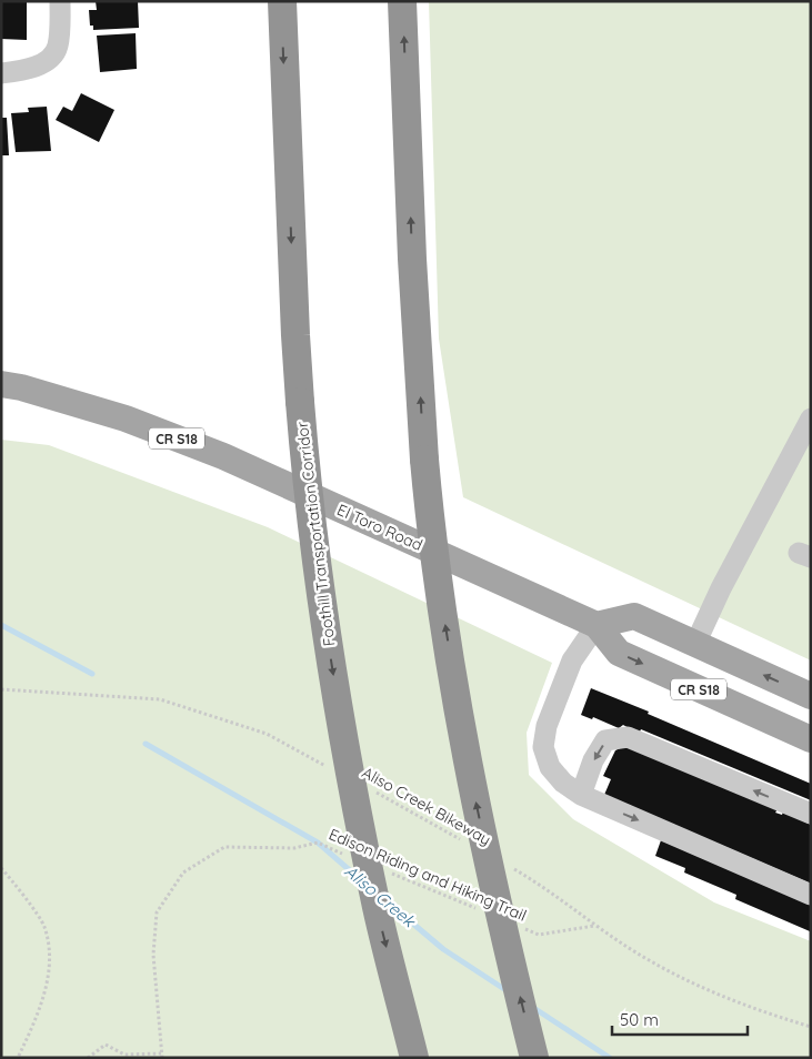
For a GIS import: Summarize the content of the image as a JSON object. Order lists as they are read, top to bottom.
{
  "streets": {
    "highway": ["Foothill Transportation Corridor"],
    "main road": ["CR S18", "El Toro Road"],
    "path": ["Aliso Creek Bikeway", "Edison Riding and Hiking Trail"]
  },
  "crossings": [
    ["CR S18", "El Toro Road"]
  ],
  "water": ["Aliso Creek"],
  "scale_bar": "50 m"
}
